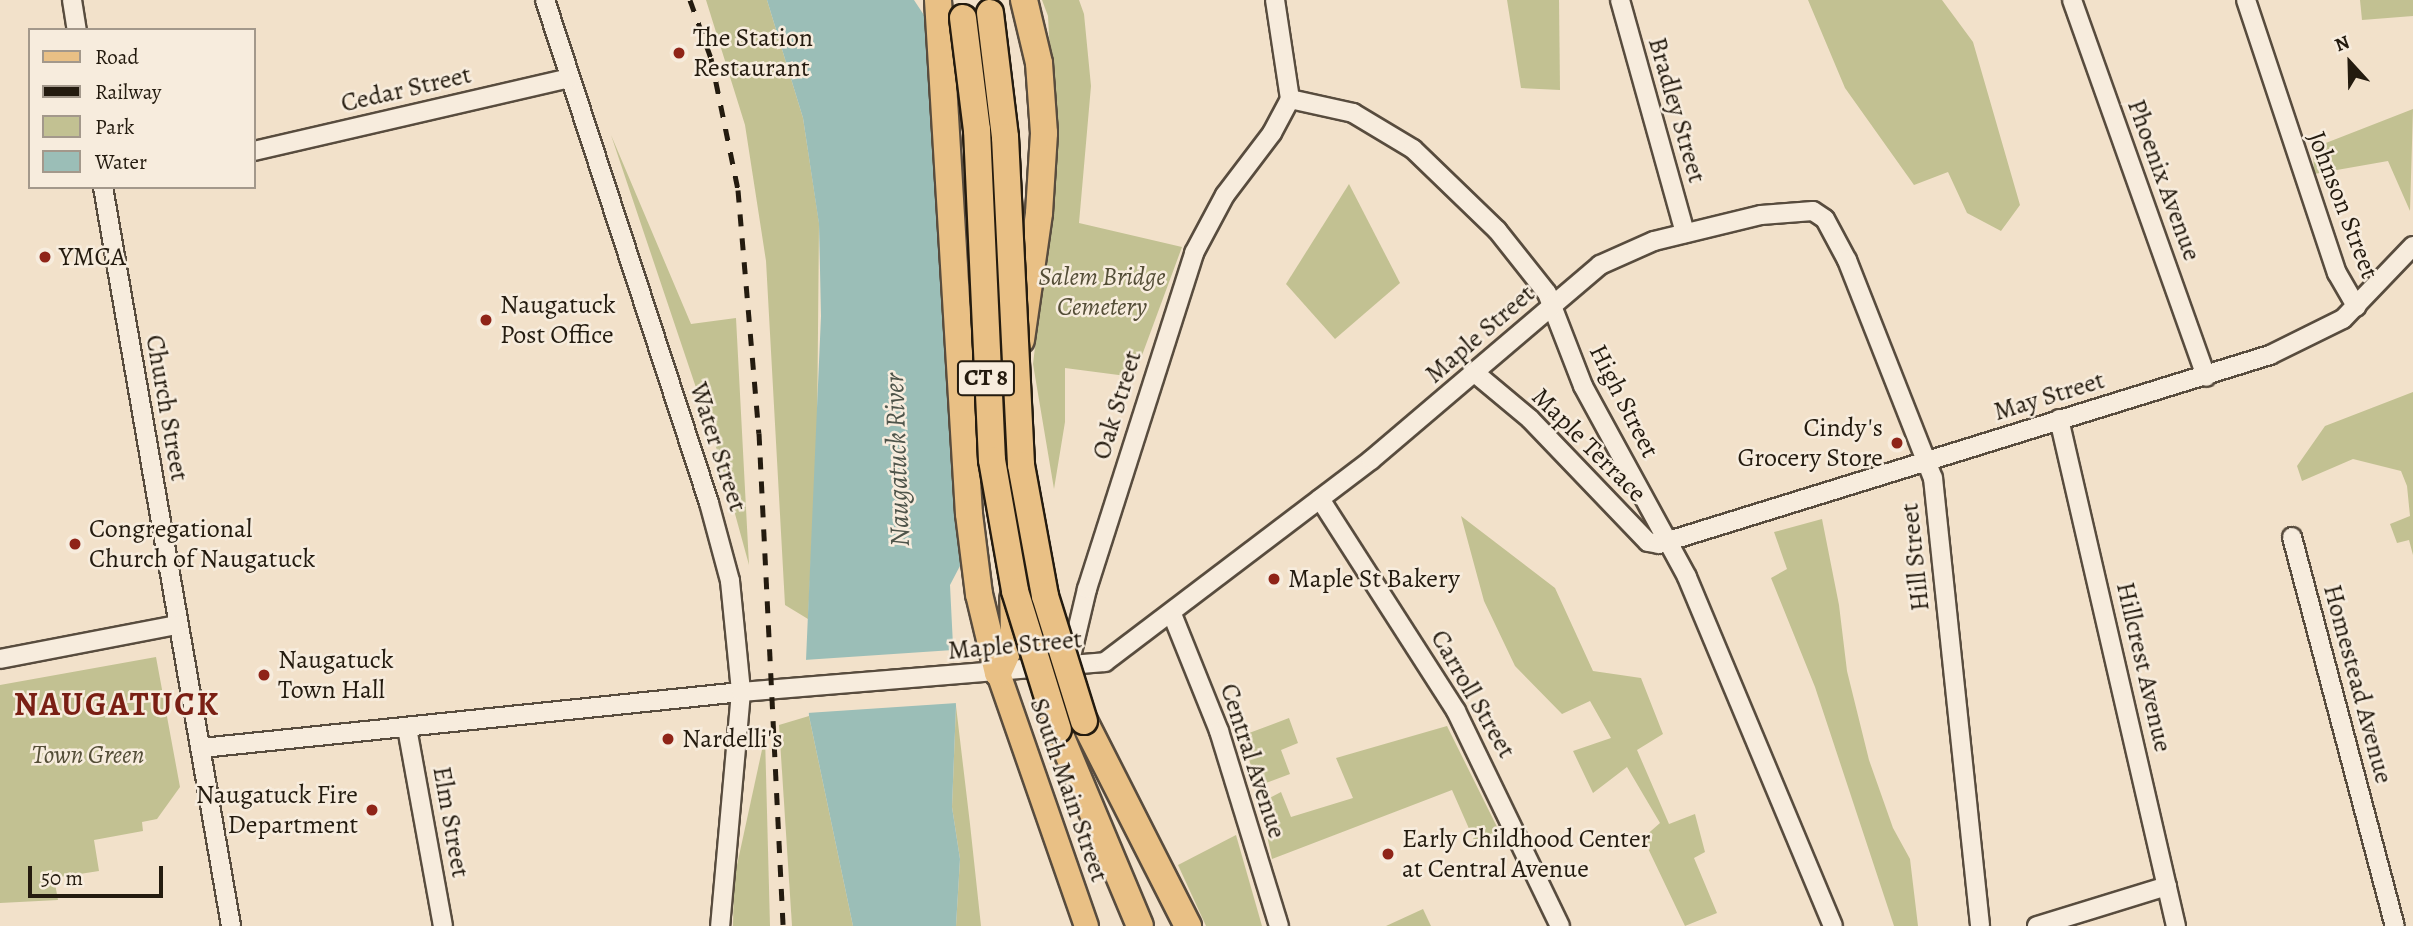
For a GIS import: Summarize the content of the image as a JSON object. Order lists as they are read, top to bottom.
{
  "streets": {
    "highway": ["CT 8"],
    "main road": ["South Main Street"],
    "street": [
      "Cedar Street",
      "Bradley Street",
      "Phoenix Avenue",
      "Johnson Street",
      "Maple Street",
      "May Street",
      "High Street",
      "Oak Street",
      "Church Street",
      "Maple Terrace",
      "Water Street",
      "Hill Street",
      "Hillcrest Avenue",
      "Homestead Avenue",
      "Carroll Street",
      "Central Avenue",
      "Elm Street"
    ]
  },
  "crossings": [
    ["Cedar Street", "Water Street"],
    ["Bradley Street", "Maple Street"],
    ["Phoenix Avenue", "May Street"],
    ["Johnson Street", "May Street"],
    ["Maple Street", "High Street"],
    ["Maple Street", "Oak Street"],
    ["Maple Street", "Church Street"],
    ["Maple Street", "Maple Terrace"],
    ["Maple Street", "Water Street"],
    ["Maple Street", "Hill Street"],
    ["Maple Street", "Carroll Street"],
    ["Maple Street", "Central Avenue"],
    ["Maple Street", "South Main Street"],
    ["Maple Street", "Elm Street"],
    ["May Street", "High Street"],
    ["May Street", "Maple Terrace"],
    ["May Street", "Hill Street"],
    ["May Street", "Hillcrest Avenue"],
    ["High Street", "Oak Street"],
    ["High Street", "Maple Terrace"]
  ],
  "districts": ["NAUGATUCK"],
  "water": ["Naugatuck River"],
  "parks": ["Salem Bridge Cemetery", "Town Green"],
  "places": [
    "The Station Restaurant",
    "YMCA",
    "Naugatuck Post Office",
    "Cindy's Grocery Store",
    "Congregational Church of Naugatuck",
    "Maple St Bakery",
    "Naugatuck Town Hall",
    "Nardelli's",
    "Naugatuck Fire Department",
    "Early Childhood Center at Central Avenue"
  ],
  "legend": [
    "Road",
    "Railway",
    "Park",
    "Water"
  ],
  "scale_bar": "50 m",
  "north": "top"
}
